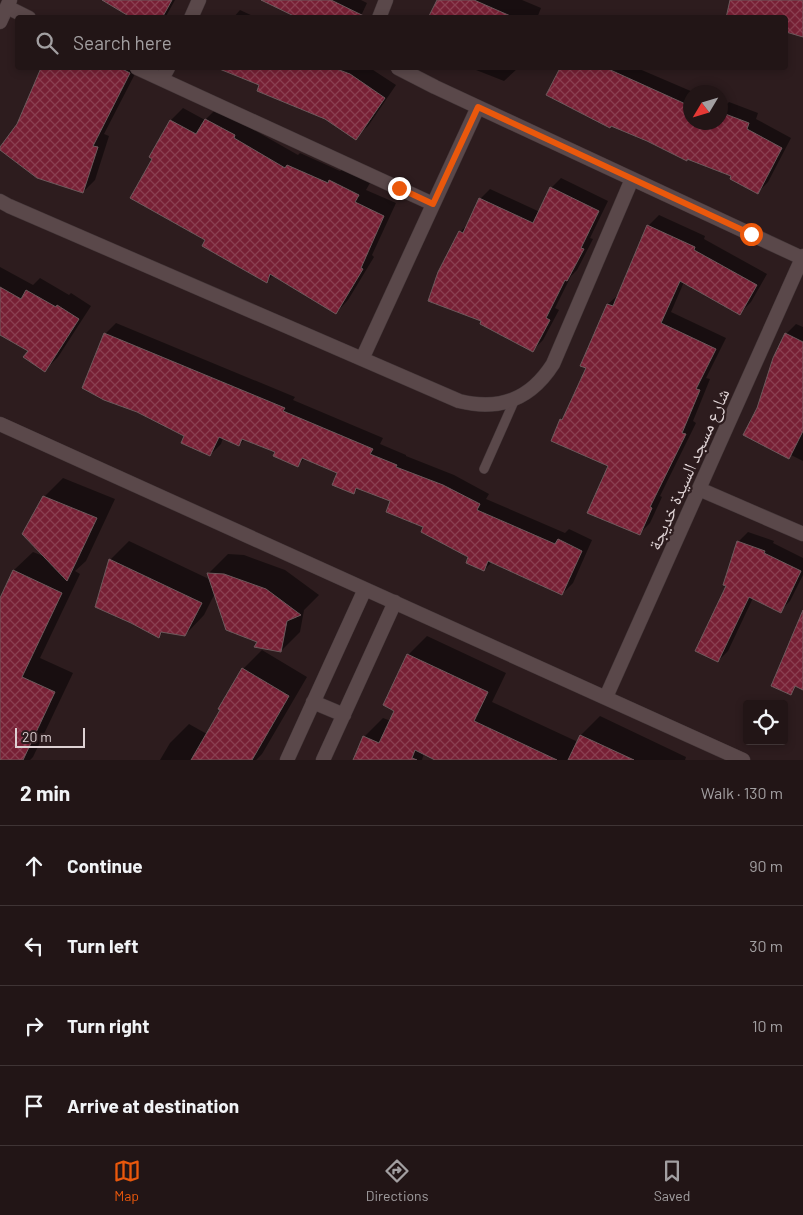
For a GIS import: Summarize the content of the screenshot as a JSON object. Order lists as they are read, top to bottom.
{
  "streets": {
    "street": ["شارع مسجد السيدة خديجة"]
  },
  "scale_bar": "20 m",
  "north": "bottom left",
  "page": {
    "search": "Search here",
    "scale": "20 m",
    "heading": ["2 min", "Walk · 130 m"],
    "list": [
      ["Continue", "90 m"],
      ["Turn left", "30 m"],
      ["Turn right", "10 m"],
      "Arrive at destination"
    ],
    "nav": ["Map", "Directions", "Saved"]
  }
}
